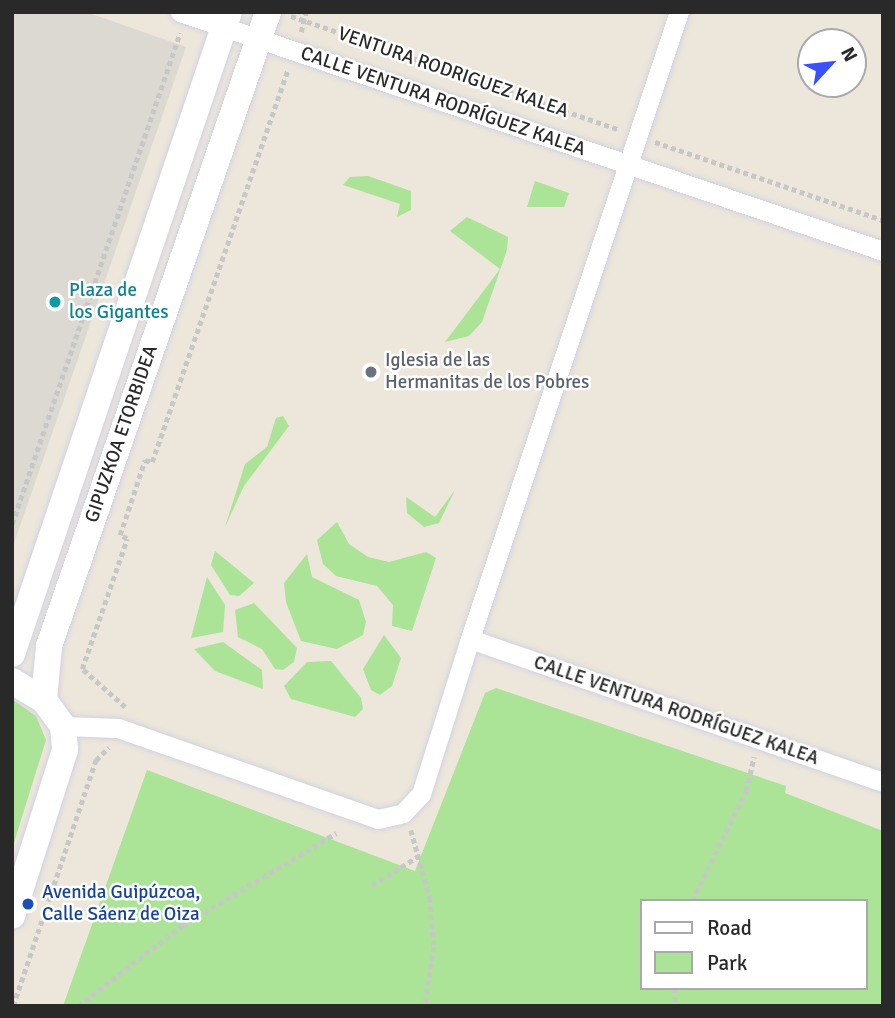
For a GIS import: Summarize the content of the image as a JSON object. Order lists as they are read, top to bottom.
{
  "streets": {
    "main road": ["GIPUZKOA ETORBIDEA"],
    "street": ["CALLE VENTURA RODRÍGUEZ KALEA"],
    "path": ["VENTURA RODRIGUEZ KALEA"]
  },
  "crossings": [
    ["CALLE VENTURA RODRÍGUEZ KALEA", "GIPUZKOA ETORBIDEA"]
  ],
  "places": ["Plaza de los Gigantes", "Iglesia de las Hermanitas de los Pobres", "Avenida Guipúzcoa, Calle Sáenz de Oiza"],
  "legend": ["Road", "Park"],
  "north": "top right"
}
